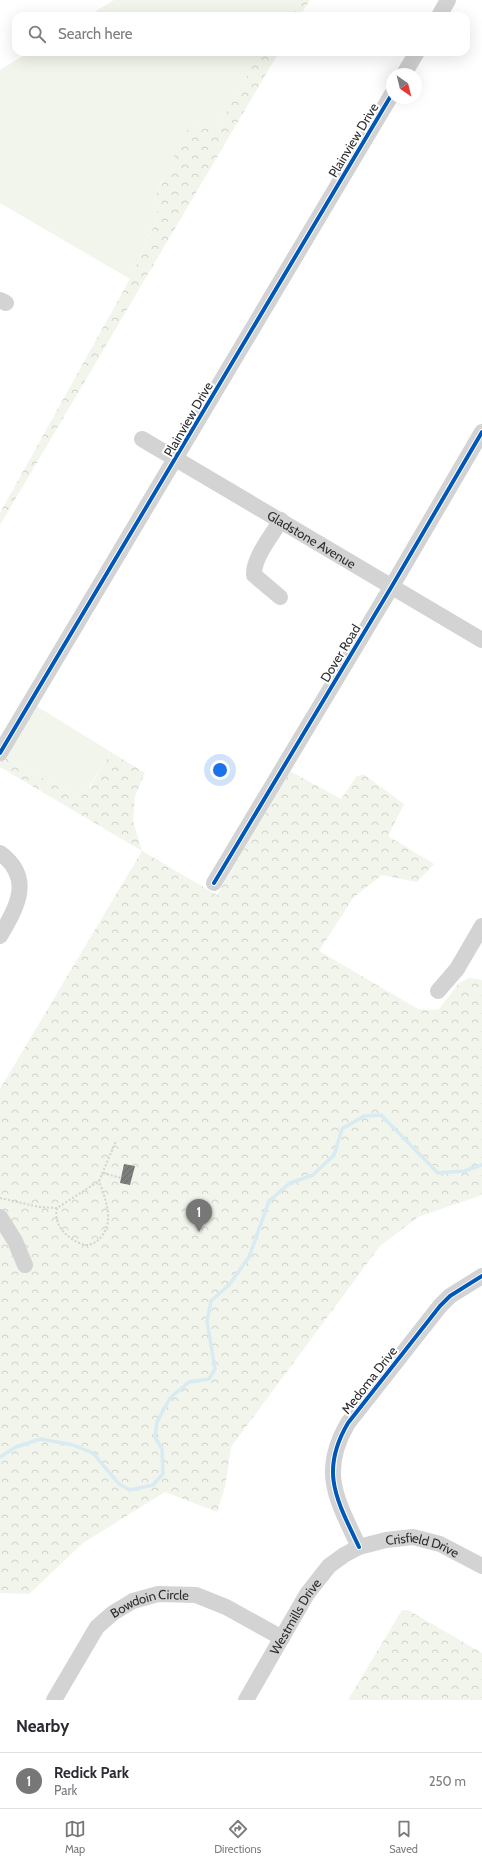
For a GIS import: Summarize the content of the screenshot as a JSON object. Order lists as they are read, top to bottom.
{
  "streets": {
    "street": [
      "Plainview Drive",
      "Gladstone Avenue",
      "Dover Road",
      "Medoma Drive",
      "Crisfield Drive",
      "Bowdoin Circle",
      "Westmills Drive"
    ]
  },
  "crossings": [
    ["Plainview Drive", "Gladstone Avenue"],
    ["Gladstone Avenue", "Dover Road"],
    ["Medoma Drive", "Crisfield Drive"],
    ["Medoma Drive", "Westmills Drive"],
    ["Crisfield Drive", "Westmills Drive"],
    ["Bowdoin Circle", "Westmills Drive"]
  ],
  "north": "bottom right",
  "page": {
    "search": "Search here",
    "pins": "1",
    "heading": "Nearby",
    "list": [
      {
        "mark": "1",
        "name": "Redick Park",
        "note": "Park",
        "value": "250 m"
      }
    ],
    "nav": ["Map", "Directions", "Saved"]
  }
}
